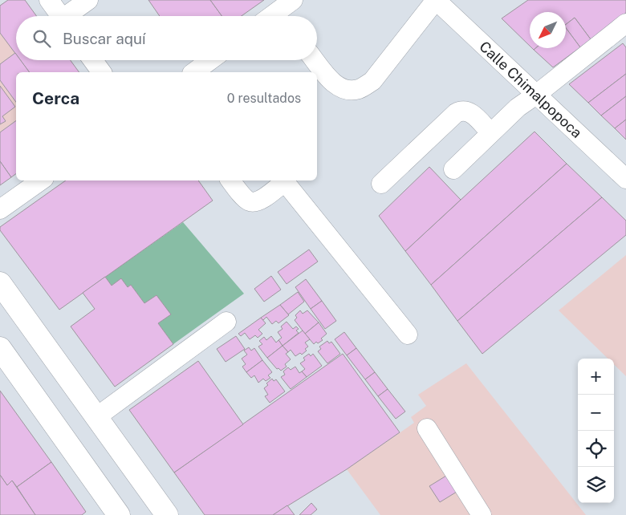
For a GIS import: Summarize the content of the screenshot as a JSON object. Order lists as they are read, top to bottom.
{
  "streets": {
    "street": ["Calle Chimalpopoca"]
  },
  "north": "bottom left",
  "page": {
    "search": "Buscar aquí",
    "heading": ["Cerca", "0 resultados"],
    "map_buttons": ["+", "−"]
  }
}
